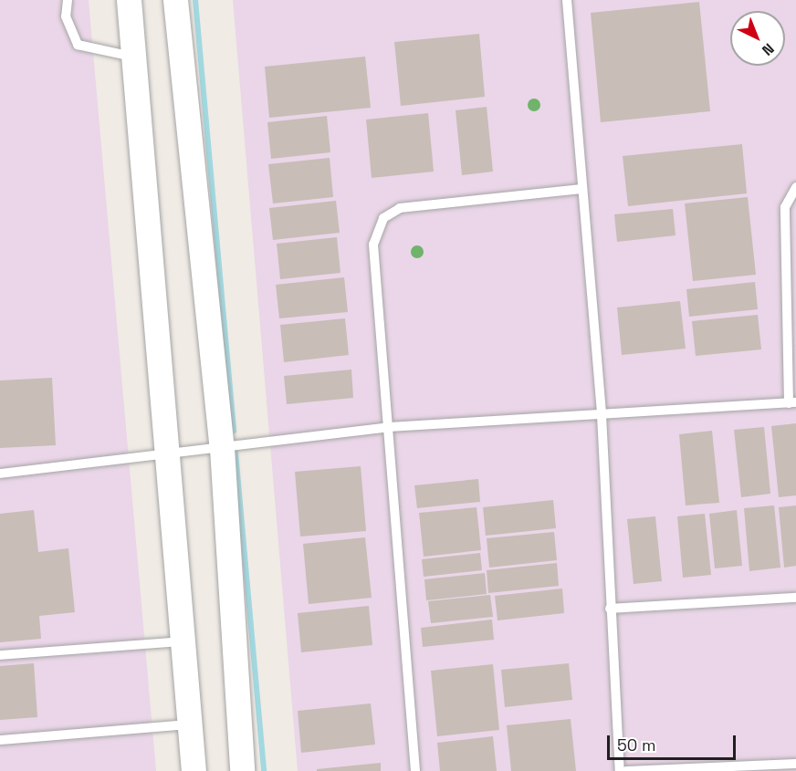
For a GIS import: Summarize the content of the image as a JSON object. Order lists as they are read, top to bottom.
{
  "scale_bar": "50 m",
  "north": "bottom right"
}
